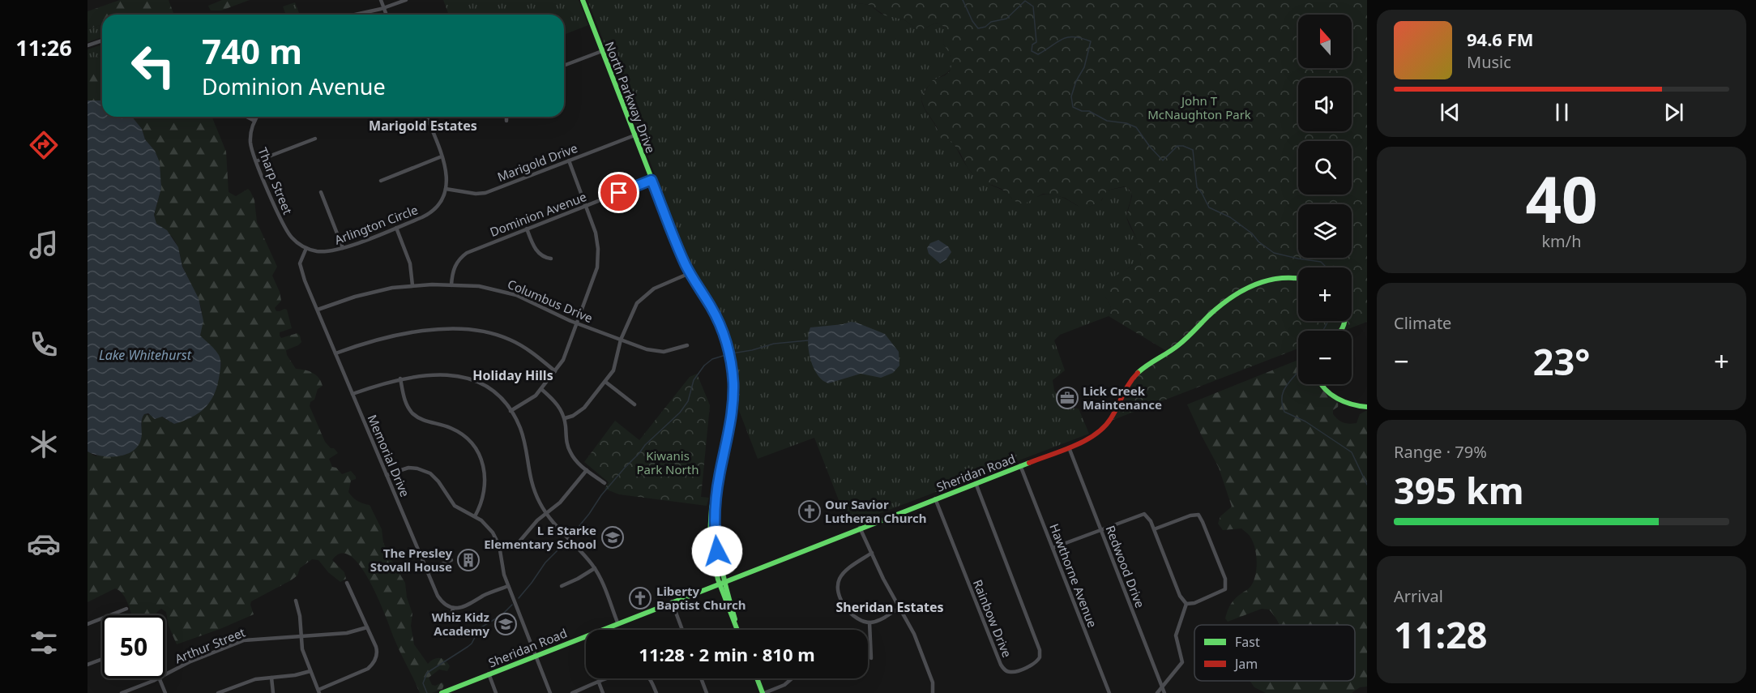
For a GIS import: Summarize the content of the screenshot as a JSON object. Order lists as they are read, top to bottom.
{
  "streets": {
    "main road": ["North Parkway Drive", "Sheridan Road"],
    "street": [
      "Marigold Drive",
      "Tharp Street",
      "Dominion Avenue",
      "Arlington Circle",
      "Columbus Drive",
      "Memorial Drive",
      "Redwood Drive",
      "Hawthorne Avenue",
      "Rainbow Drive",
      "Arthur Street"
    ]
  },
  "crossings": [
    ["North Parkway Drive", "Marigold Drive"],
    ["North Parkway Drive", "Dominion Avenue"],
    ["North Parkway Drive", "Sheridan Road"],
    ["Marigold Drive", "Arlington Circle"],
    ["Tharp Street", "Arlington Circle"],
    ["Tharp Street", "Memorial Drive"],
    ["Dominion Avenue", "Columbus Drive"],
    ["Arlington Circle", "Memorial Drive"],
    ["Columbus Drive", "Memorial Drive"],
    ["Sheridan Road", "Redwood Drive"],
    ["Sheridan Road", "Hawthorne Avenue"],
    ["Sheridan Road", "Rainbow Drive"]
  ],
  "districts": ["Marigold Estates", "Holiday Hills", "Sheridan Estates"],
  "water": ["Lake Whitehurst"],
  "parks": ["John T McNaughton Park", "Kiwanis Park North"],
  "places": {
    "office": ["Lick Creek Maintenance"],
    "church": ["Our Savior Lutheran Church", "Liberty Baptist Church"],
    "school or university": ["L E Starke Elementary School", "Whiz Kidz Academy"],
    "building": ["The Presley Stovall House"]
  },
  "legend": ["Fast", "Jam"],
  "north": "top",
  "page": {
    "tabs": "11:26",
    "map_buttons": ["+", "−"],
    "turn": ["740 m", "Dominion Avenue"],
    "song": ["94.6 FM", "Music"],
    "tile": [
      ["40", "km/h"],
      "Climate",
      ["Range · 79%", "395 km"],
      ["Arrival", "11:28"]
    ],
    "heat": ["−", "23°", "+"],
    "limit": "50",
    "trip": "11:28 · 2 min · 810 m"
  }
}
